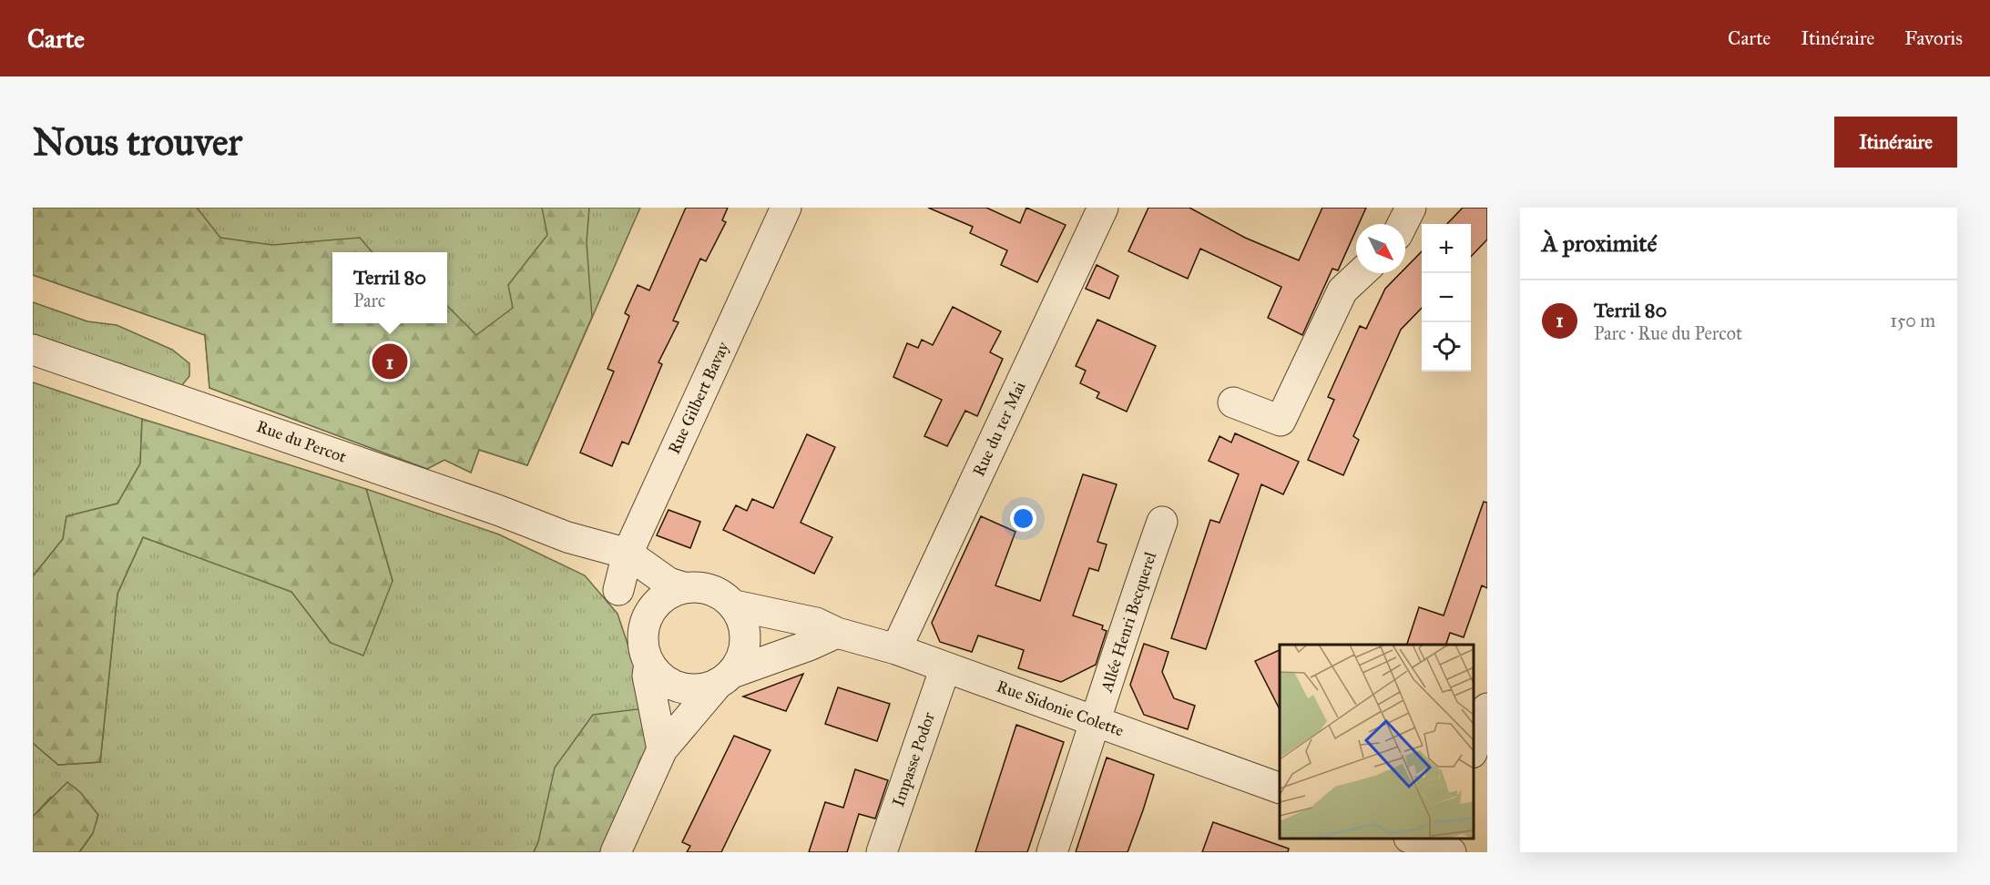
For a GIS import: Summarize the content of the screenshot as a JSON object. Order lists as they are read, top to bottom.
{
  "streets": {
    "street": [
      "Rue Gilbert Bavay",
      "Rue du 1er Mai",
      "Rue du Percot",
      "Allée Henri Becquerel",
      "Rue Sidonie Colette",
      "Impasse Podor"
    ]
  },
  "crossings": [
    ["Rue Gilbert Bavay", "Rue du Percot"],
    ["Rue du 1er Mai", "Rue Sidonie Colette"],
    ["Rue du Percot", "Rue Sidonie Colette"],
    ["Allée Henri Becquerel", "Rue Sidonie Colette"],
    ["Rue Sidonie Colette", "Impasse Podor"]
  ],
  "north": "bottom right",
  "page": {
    "header": "Carte",
    "nav": ["Carte", "Itinéraire", "Favoris"],
    "buttons": "Itinéraire",
    "title": "Nous trouver",
    "heading": "À proximité",
    "map_buttons": ["+", "−"],
    "popup": ["Terril 80", "Parc"],
    "list": [
      {
        "mark": "1",
        "name": "Terril 80",
        "note": "Parc · Rue du Percot",
        "value": "150 m"
      }
    ],
    "pins": "1"
  }
}
